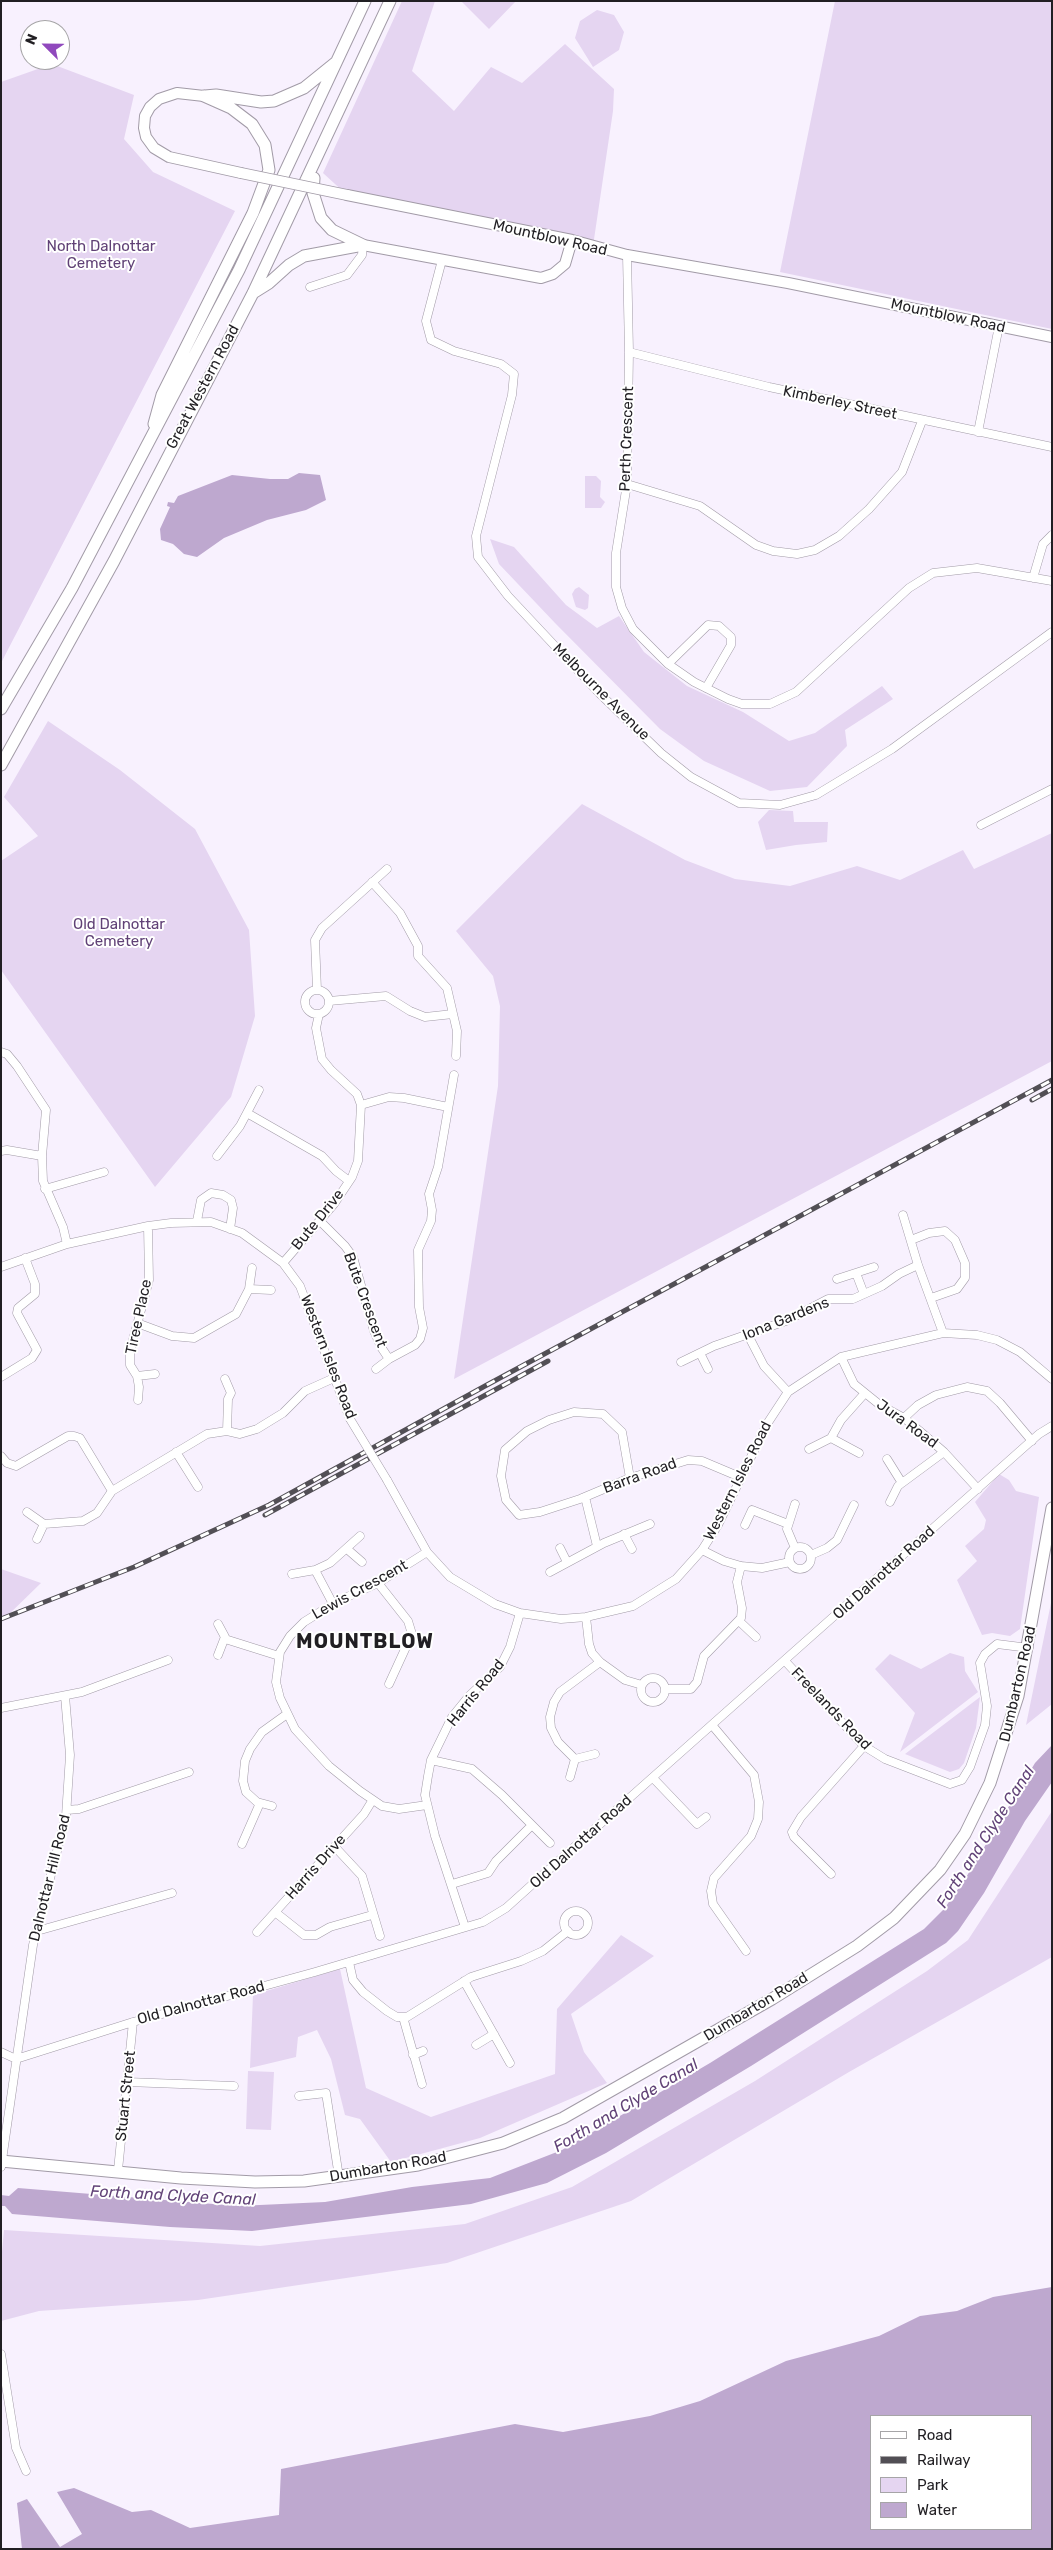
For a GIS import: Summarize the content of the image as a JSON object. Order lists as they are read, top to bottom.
{
  "streets": {
    "main road": ["Great Western Road", "Dumbarton Road"],
    "street": [
      "Mountblow Road",
      "Kimberley Street",
      "Perth Crescent",
      "Melbourne Avenue",
      "Bute Drive",
      "Bute Crescent",
      "Tiree Place",
      "Iona Gardens",
      "Western Isles Road",
      "Jura Road",
      "Barra Road",
      "Old Dalnottar Road",
      "Lewis Crescent",
      "Harris Road",
      "Freelands Road",
      "Harris Drive",
      "Dalnottar Hill Road",
      "Stuart Street"
    ]
  },
  "crossings": [
    ["Mountblow Road", "Perth Crescent"],
    ["Kimberley Street", "Perth Crescent"],
    ["Bute Drive", "Bute Crescent"],
    ["Bute Drive", "Western Isles Road"],
    ["Tiree Place", "Western Isles Road"],
    ["Western Isles Road", "Jura Road"],
    ["Western Isles Road", "Barra Road"],
    ["Western Isles Road", "Lewis Crescent"],
    ["Western Isles Road", "Harris Road"],
    ["Jura Road", "Old Dalnottar Road"],
    ["Old Dalnottar Road", "Harris Road"],
    ["Old Dalnottar Road", "Freelands Road"],
    ["Old Dalnottar Road", "Dalnottar Hill Road"],
    ["Old Dalnottar Road", "Stuart Street"],
    ["Lewis Crescent", "Harris Road"],
    ["Lewis Crescent", "Harris Drive"],
    ["Dumbarton Road", "Freelands Road"],
    ["Dumbarton Road", "Dalnottar Hill Road"],
    ["Dumbarton Road", "Stuart Street"]
  ],
  "districts": ["MOUNTBLOW"],
  "water": ["Forth and Clyde Canal"],
  "parks": ["North Dalnottar Cemetery", "Old Dalnottar Cemetery"],
  "legend": [
    "Road",
    "Railway",
    "Park",
    "Water"
  ],
  "north": "top left"
}
